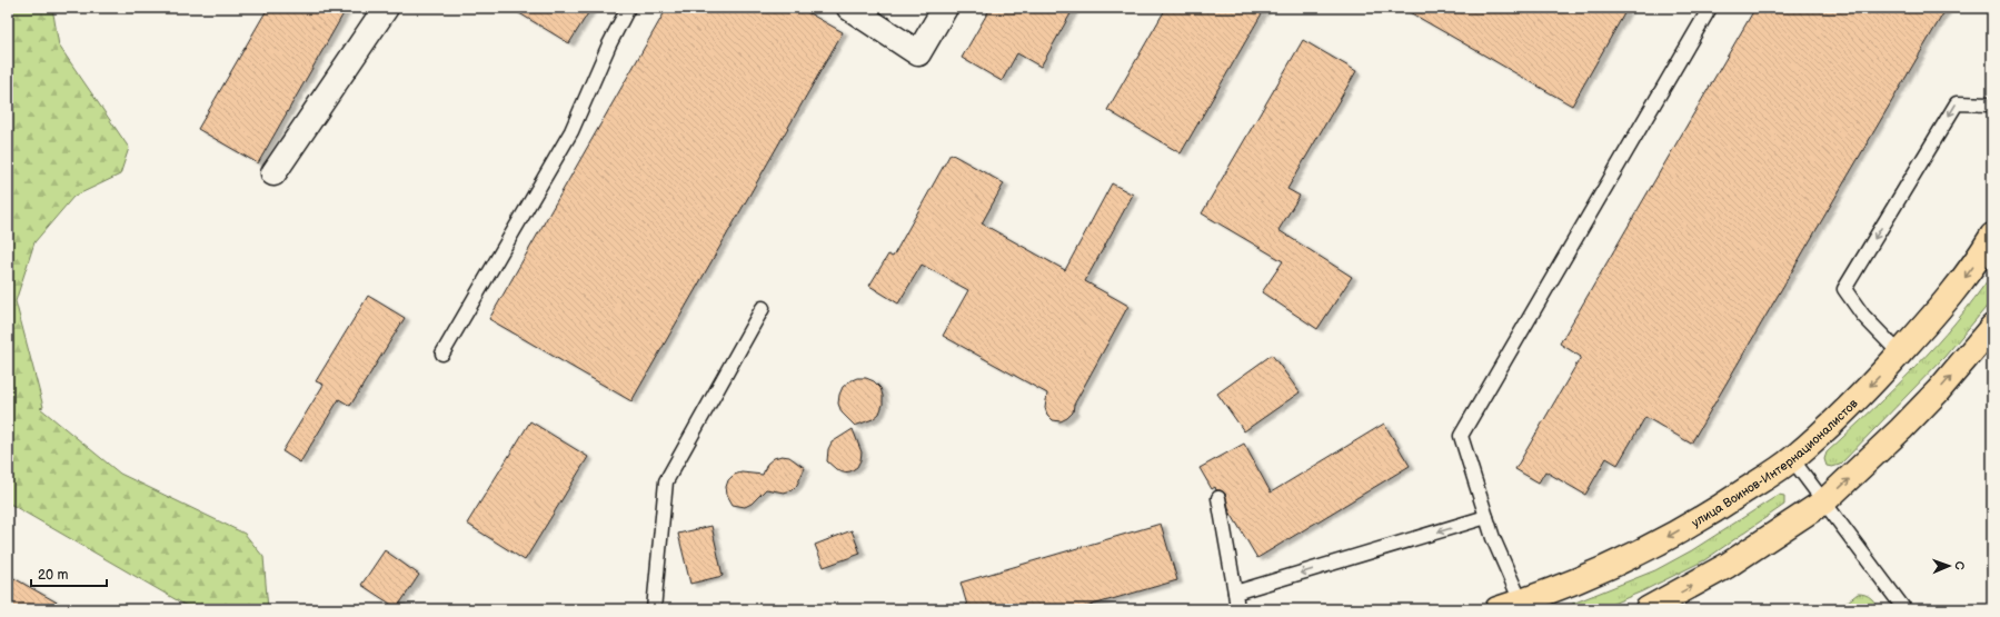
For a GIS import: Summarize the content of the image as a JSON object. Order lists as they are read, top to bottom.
{
  "streets": {
    "main road": ["улица Воинов-Интернационалистов"]
  },
  "scale_bar": "20 m",
  "north": "right"
}
